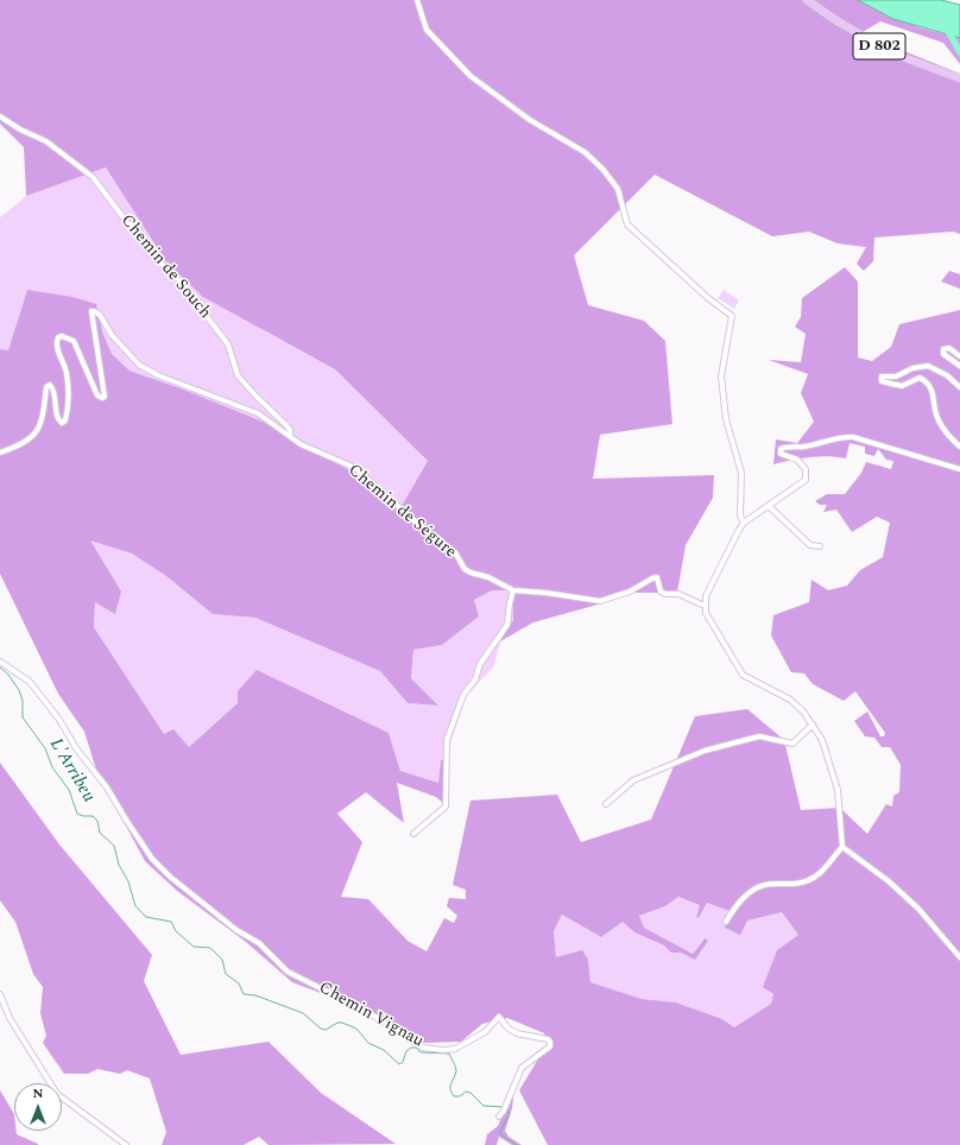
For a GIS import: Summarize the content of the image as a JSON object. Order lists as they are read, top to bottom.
{
  "streets": {
    "main road": ["D 802"],
    "street": ["Chemin de Souch", "Chemin de Ségure", "Chemin Vignau"]
  },
  "crossings": [
    ["Chemin de Souch", "Chemin de Ségure"]
  ],
  "water": ["L'Arribeu"],
  "north": "top"
}
